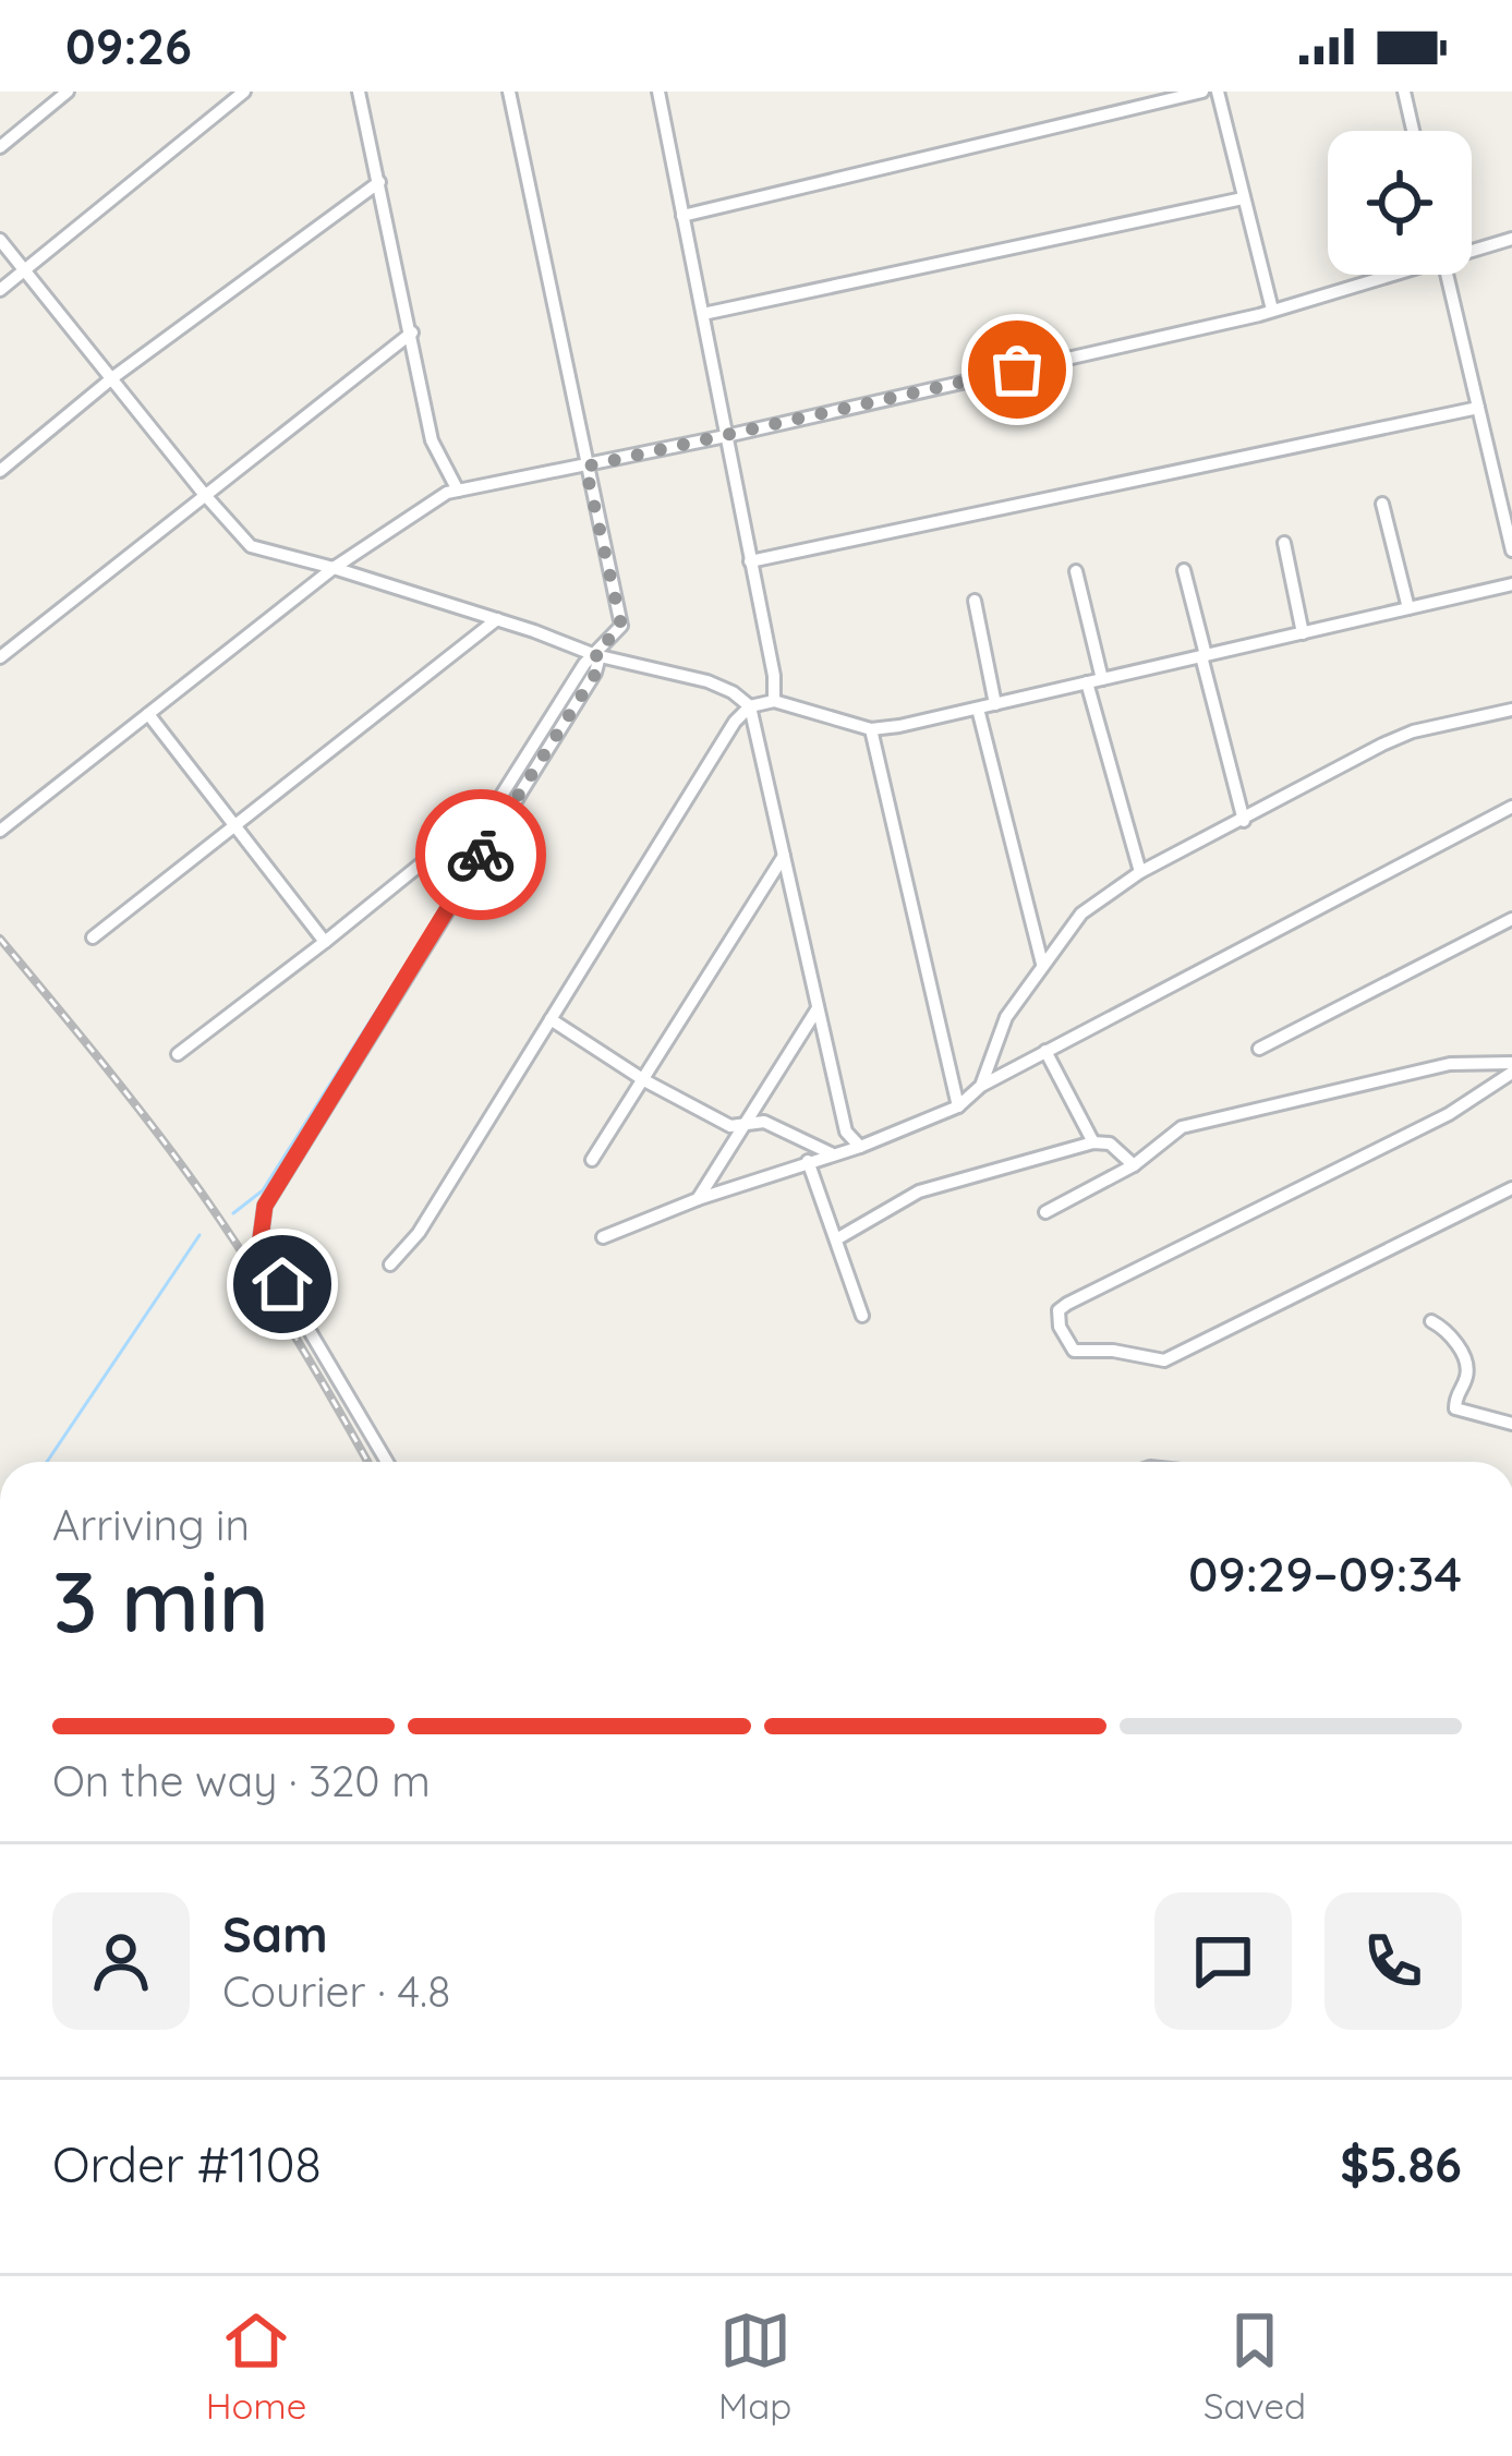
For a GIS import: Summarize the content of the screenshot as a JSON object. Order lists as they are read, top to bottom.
{
  "page": {
    "status": "09:26",
    "heading": ["3 min", "Arriving in", "09:29–09:34"],
    "panel": [
      "Sam",
      "Courier · 4.8",
      "Order #1108",
      "$5.86"
    ],
    "bar": "On the way · 320 m",
    "tabs": ["Home", "Map", "Saved"]
  }
}
